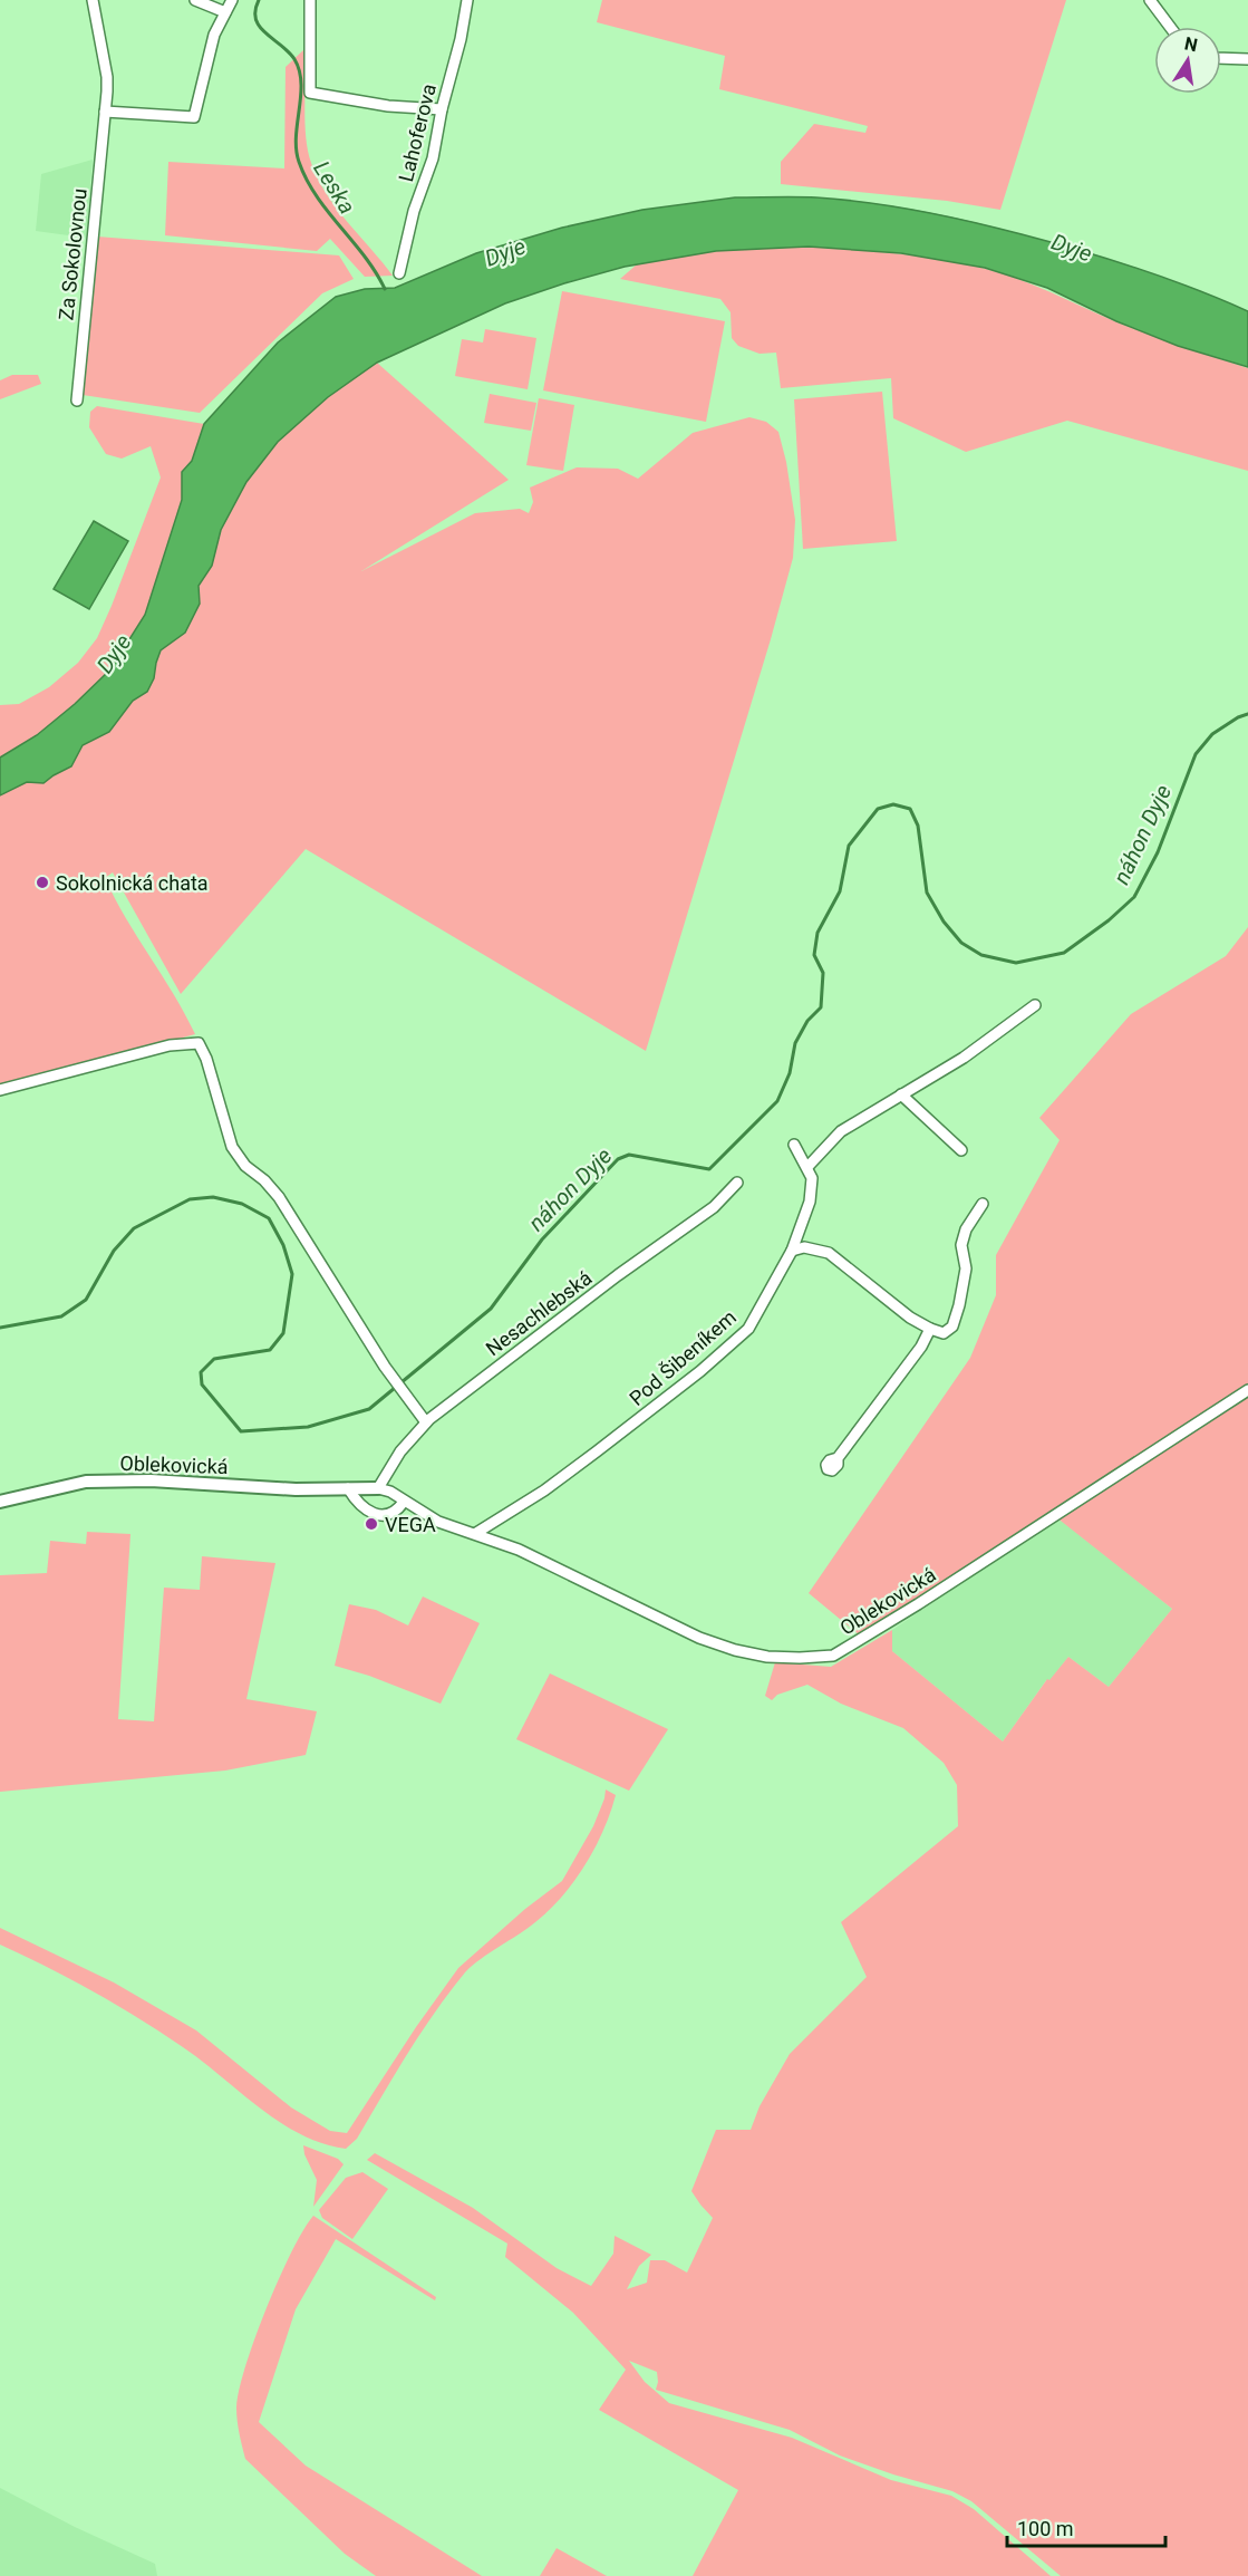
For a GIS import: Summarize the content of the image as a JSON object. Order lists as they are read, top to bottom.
{
  "streets": {
    "street": [
      "Lahoferova",
      "Za Sokolovnou",
      "Nesachlebská",
      "Pod Šibeníkem",
      "Oblekovická"
    ]
  },
  "crossings": [
    ["Nesachlebská", "Oblekovická"],
    ["Pod Šibeníkem", "Oblekovická"]
  ],
  "water": ["Leska", "Dyje", "náhon Dyje"],
  "places": ["Sokolnická chata", "VEGA"],
  "scale_bar": "100 m",
  "north": "top"
}
